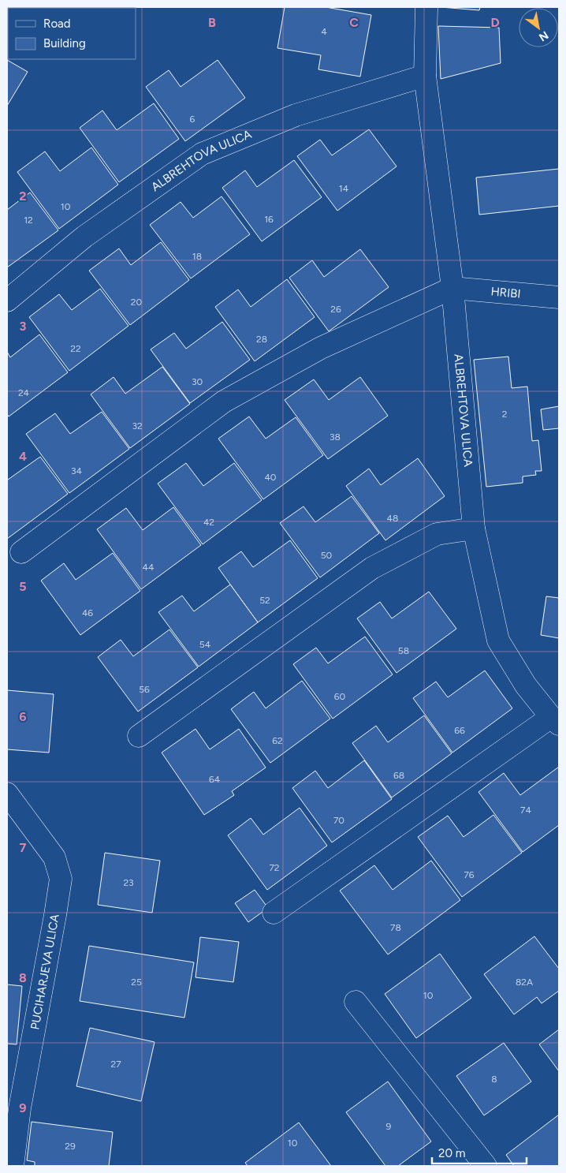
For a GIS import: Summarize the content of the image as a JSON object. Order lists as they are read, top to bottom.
{
  "streets": {
    "street": ["ALBREHTOVA ULICA", "HRIBI", "PUCIHARJEVA ULICA"]
  },
  "crossings": [
    ["ALBREHTOVA ULICA", "HRIBI"]
  ],
  "house_numbers": [
    "4",
    "6",
    "14",
    "10",
    "16",
    "12",
    "18",
    "20",
    "26",
    "28",
    "22",
    "30",
    "24",
    "2",
    "32",
    "38",
    "34",
    "40",
    "48",
    "42",
    "50",
    "44",
    "52",
    "46",
    "54",
    "58",
    "56",
    "60",
    "66",
    "62",
    "68",
    "64",
    "74",
    "70",
    "72",
    "76",
    "23",
    "78",
    "25",
    "82A",
    "10",
    "27",
    "8",
    "9",
    "10",
    "29"
  ],
  "legend": ["Road", "Building"],
  "scale_bar": "20 m",
  "north": "bottom right",
  "grid": {
    "columns": ["B", "C", "D"],
    "rows": [
      "2",
      "3",
      "4",
      "5",
      "6",
      "7",
      "8",
      "9"
    ]
  }
}
